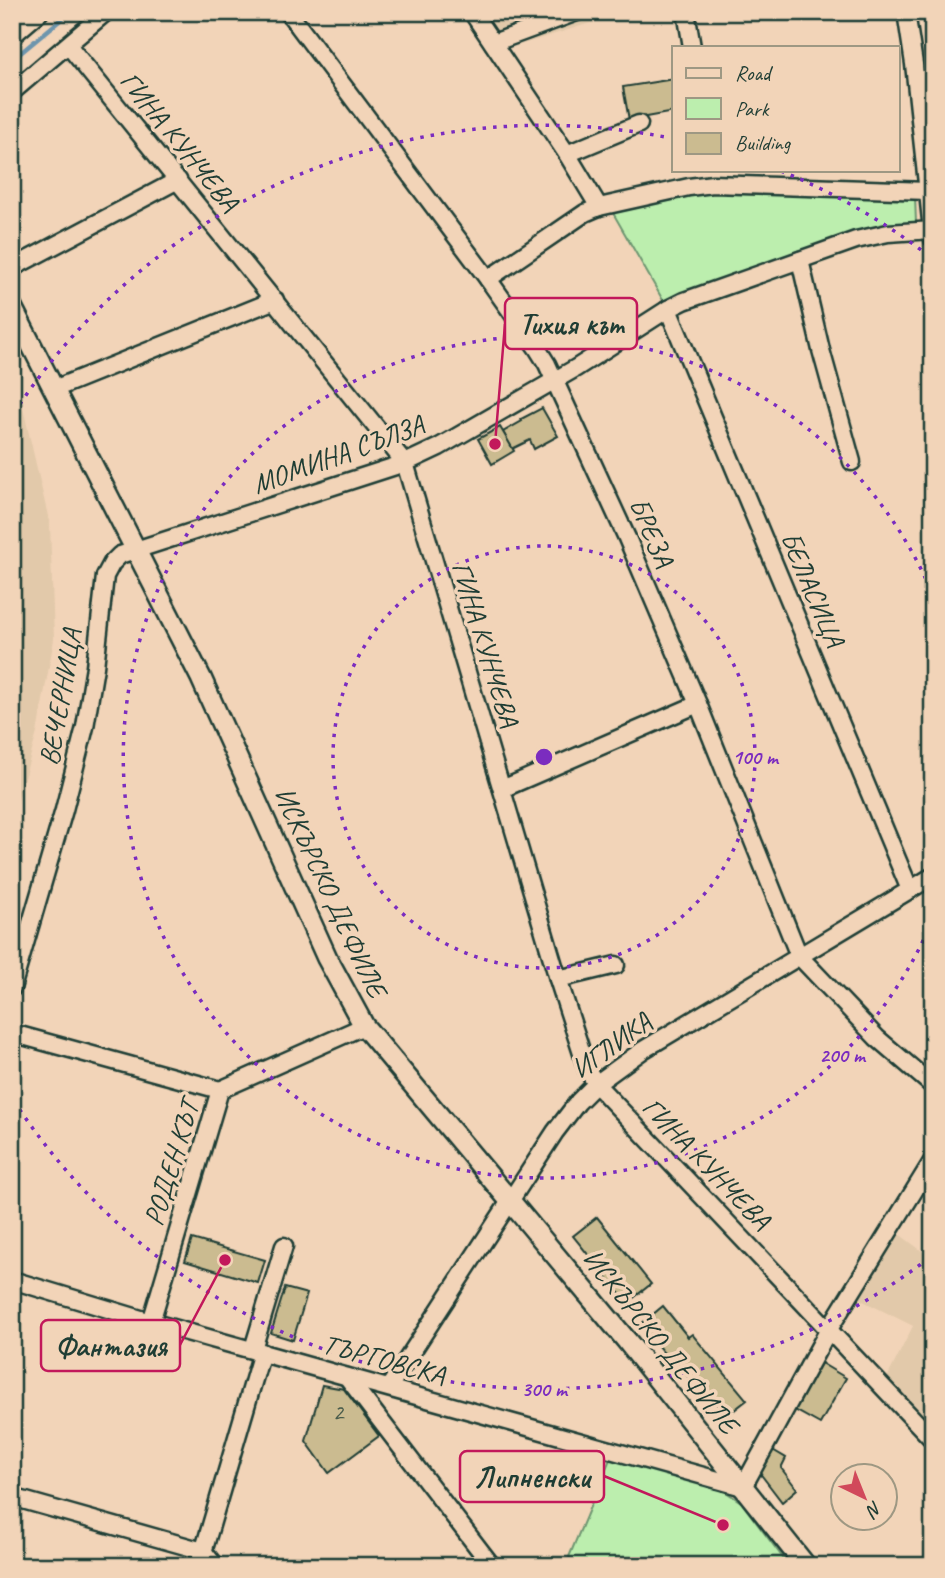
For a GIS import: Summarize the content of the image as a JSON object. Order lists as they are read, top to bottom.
{
  "streets": {
    "main road": ["ИСКЪРСКО ДЕФИЛЕ"],
    "street": [
      "ГИНА КУНЧЕВА",
      "МОМИНА СЪЛЗА",
      "БРЕЗА",
      "БЕЛАСИЦА",
      "ВЕЧЕРНИЦА",
      "ИГЛИКА",
      "РОДЕН КЪТ",
      "ТЪРГОВСКА"
    ]
  },
  "crossings": [
    ["ГИНА КУНЧЕВА", "МОМИНА СЪЛЗА"],
    ["ГИНА КУНЧЕВА", "ИГЛИКА"],
    ["МОМИНА СЪЛЗА", "БРЕЗА"],
    ["МОМИНА СЪЛЗА", "БЕЛАСИЦА"],
    ["МОМИНА СЪЛЗА", "ВЕЧЕРНИЦА"],
    ["МОМИНА СЪЛЗА", "ИСКЪРСКО ДЕФИЛЕ"],
    ["БРЕЗА", "ИГЛИКА"],
    ["БЕЛАСИЦА", "ИГЛИКА"],
    ["ВЕЧЕРНИЦА", "ИСКЪРСКО ДЕФИЛЕ"],
    ["ИСКЪРСКО ДЕФИЛЕ", "ИГЛИКА"],
    ["ИСКЪРСКО ДЕФИЛЕ", "РОДЕН КЪТ"],
    ["ИСКЪРСКО ДЕФИЛЕ", "ТЪРГОВСКА"],
    ["ИГЛИКА", "ТЪРГОВСКА"],
    ["РОДЕН КЪТ", "ТЪРГОВСКА"]
  ],
  "places": ["Тихия кът", "Фантазия", "Липненски"],
  "house_numbers": ["2"],
  "legend": ["Road", "Park", "Building"],
  "north": "bottom right",
  "rings": ["100 m", "200 m", "300 m"]
}
